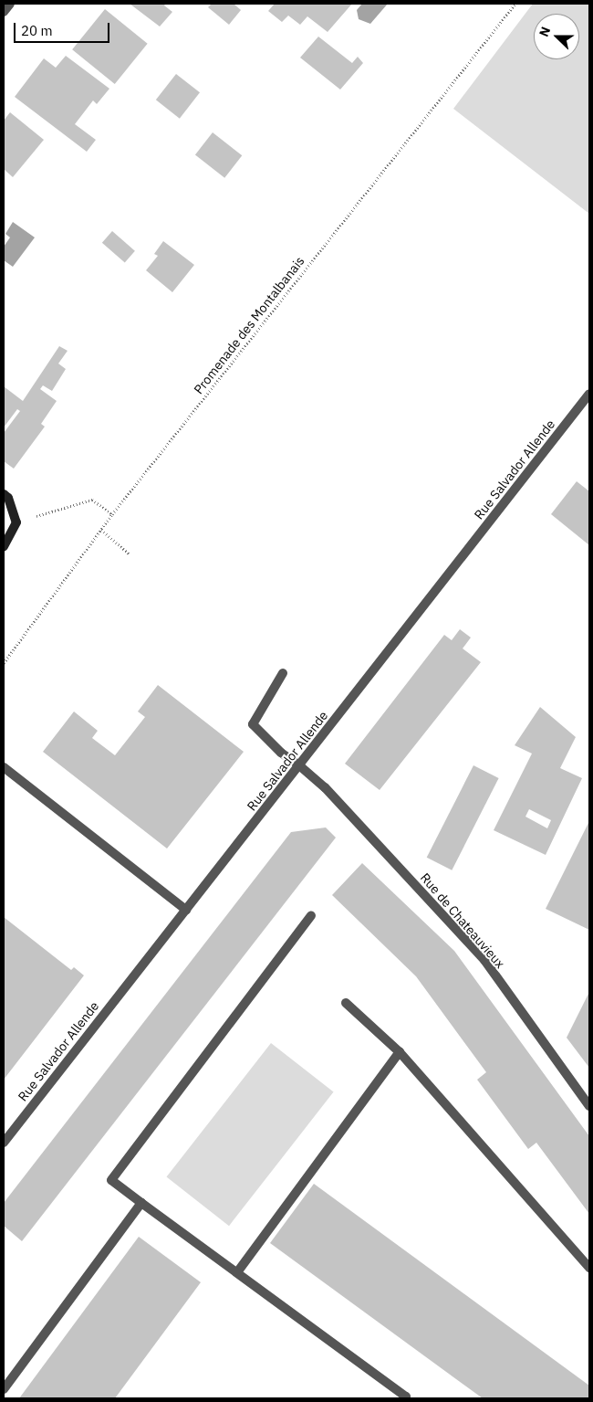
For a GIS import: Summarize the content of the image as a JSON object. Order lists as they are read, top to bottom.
{
  "streets": {
    "street": ["Rue Salvador Allende", "Rue de Chateauvieux"],
    "path": ["Promenade des Montalbanais"]
  },
  "crossings": [
    ["Rue Salvador Allende", "Rue de Chateauvieux"]
  ],
  "scale_bar": "20 m",
  "north": "left"
}
